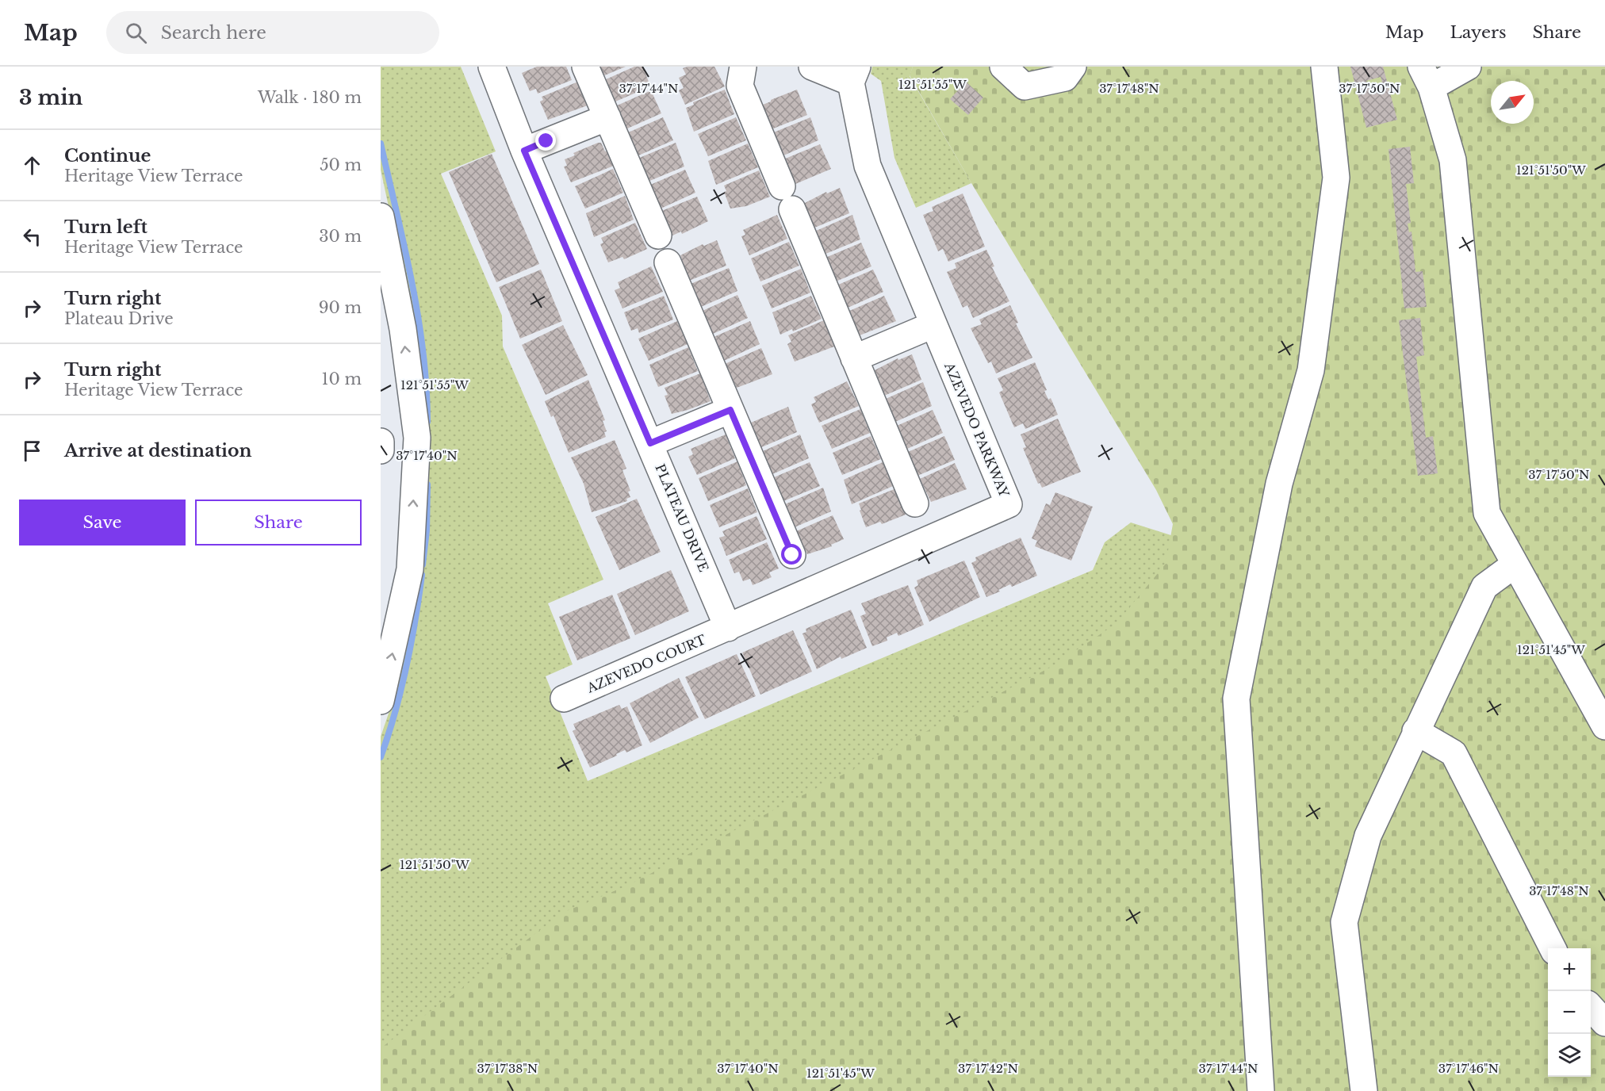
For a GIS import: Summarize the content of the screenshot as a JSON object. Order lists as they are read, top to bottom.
{
  "streets": {
    "street": ["AZEVEDO PARKWAY", "PLATEAU DRIVE", "AZEVEDO COURT"]
  },
  "crossings": [
    ["AZEVEDO PARKWAY", "PLATEAU DRIVE"],
    ["AZEVEDO PARKWAY", "AZEVEDO COURT"],
    ["PLATEAU DRIVE", "AZEVEDO COURT"]
  ],
  "north": "top right",
  "page": {
    "header": "Map",
    "search": "Search here",
    "nav": ["Map", "Layers", "Share"],
    "heading": ["3 min", "Walk · 180 m"],
    "list": [
      ["Continue", "Heritage View Terrace", "50 m"],
      ["Turn left", "Heritage View Terrace", "30 m"],
      ["Turn right", "Plateau Drive", "90 m"],
      ["Turn right", "Heritage View Terrace", "10 m"],
      "Arrive at destination"
    ],
    "buttons": ["Save", "Share"],
    "map_buttons": ["+", "−"]
  },
  "coordinates": [
    "121°51'55\"W",
    "37°17'44\"N",
    "37°17'48\"N",
    "37°17'50\"N",
    "121°51'50\"W",
    "37°17'40\"N",
    "121°51'45\"W",
    "37°17'38\"N",
    "37°17'42\"N",
    "37°17'46\"N"
  ]
}
